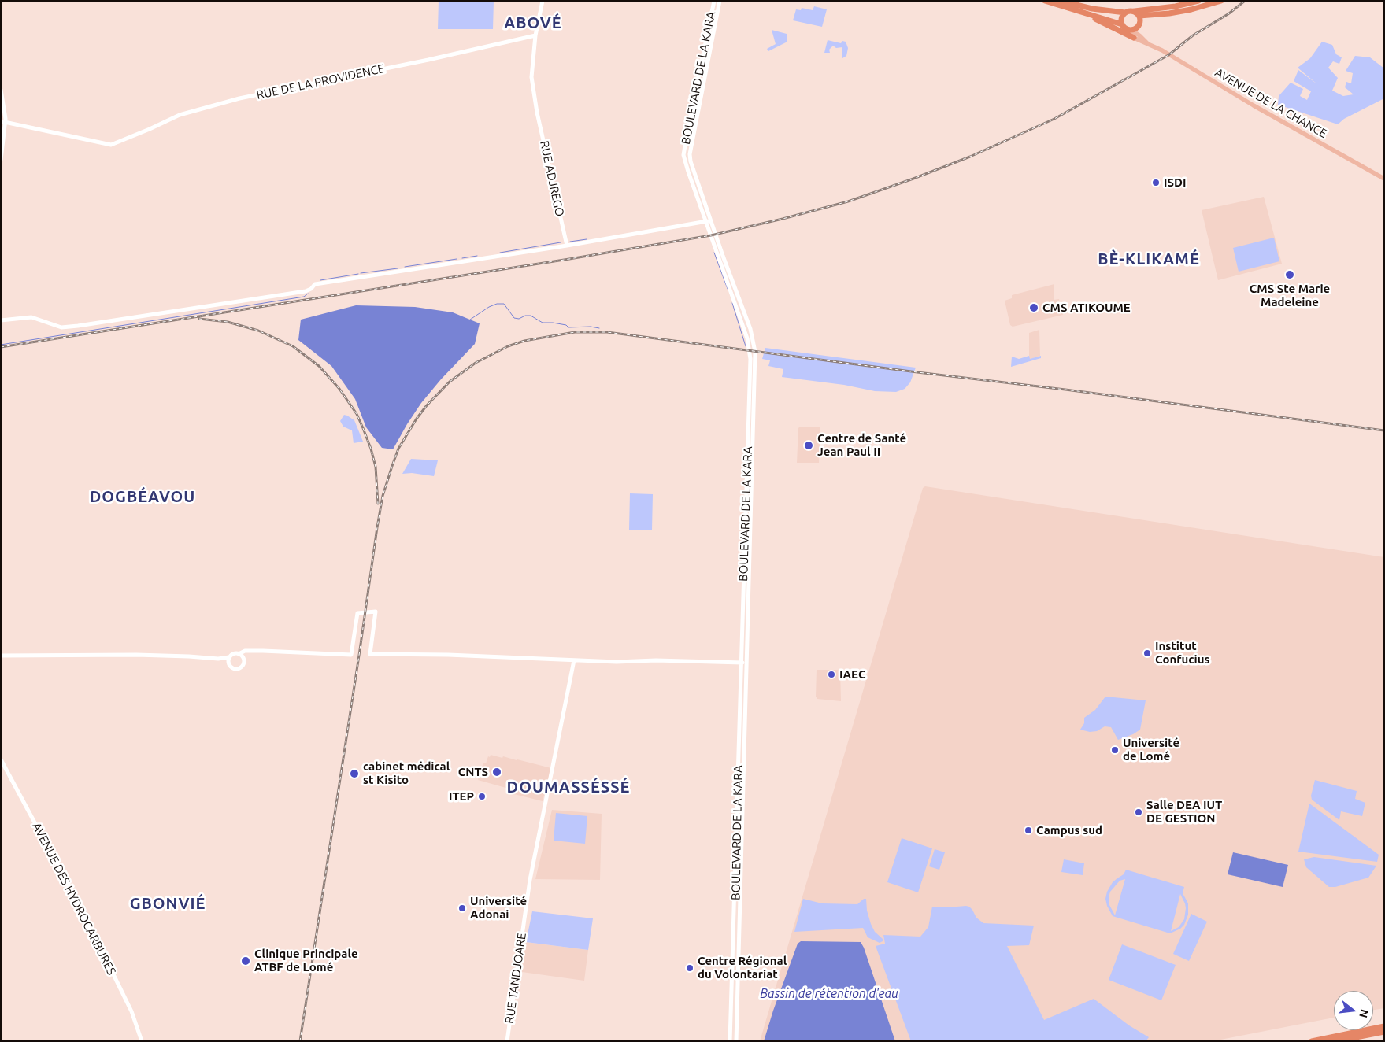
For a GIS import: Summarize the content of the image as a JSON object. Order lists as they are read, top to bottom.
{
  "streets": {
    "main road": [
      "BOULEVARD DE LA KARA",
      "RUE DE LA PROVIDENCE",
      "AVENUE DE LA CHANCE",
      "RUE ADJREGO",
      "AVENUE DES HYDROCARBURES",
      "RUE TANDJOARE"
    ]
  },
  "crossings": [
    ["RUE DE LA PROVIDENCE", "RUE ADJREGO"]
  ],
  "districts": [
    "ABOVÉ",
    "BÈ-KLIKAMÉ",
    "DOGBÉAVOU",
    "DOUMASSÉSSÉ",
    "GBONVIÉ"
  ],
  "water": ["Bassin de rétention d'eau"],
  "places": [
    "ISDI",
    "CMS Ste Marie Madeleine",
    "CMS ATIKOUME",
    "Centre de Santé Jean Paul II",
    "Institut Confucius",
    "IAEC",
    "Université de Lomé",
    "CNTS",
    "cabinet médical st Kisito",
    "ITEP",
    "Salle DEA IUT DE GESTION",
    "Campus sud",
    "Université Adonai",
    "Clinique Principale ATBF de Lomé",
    "Centre Régional du Volontariat"
  ],
  "north": "right"
}
